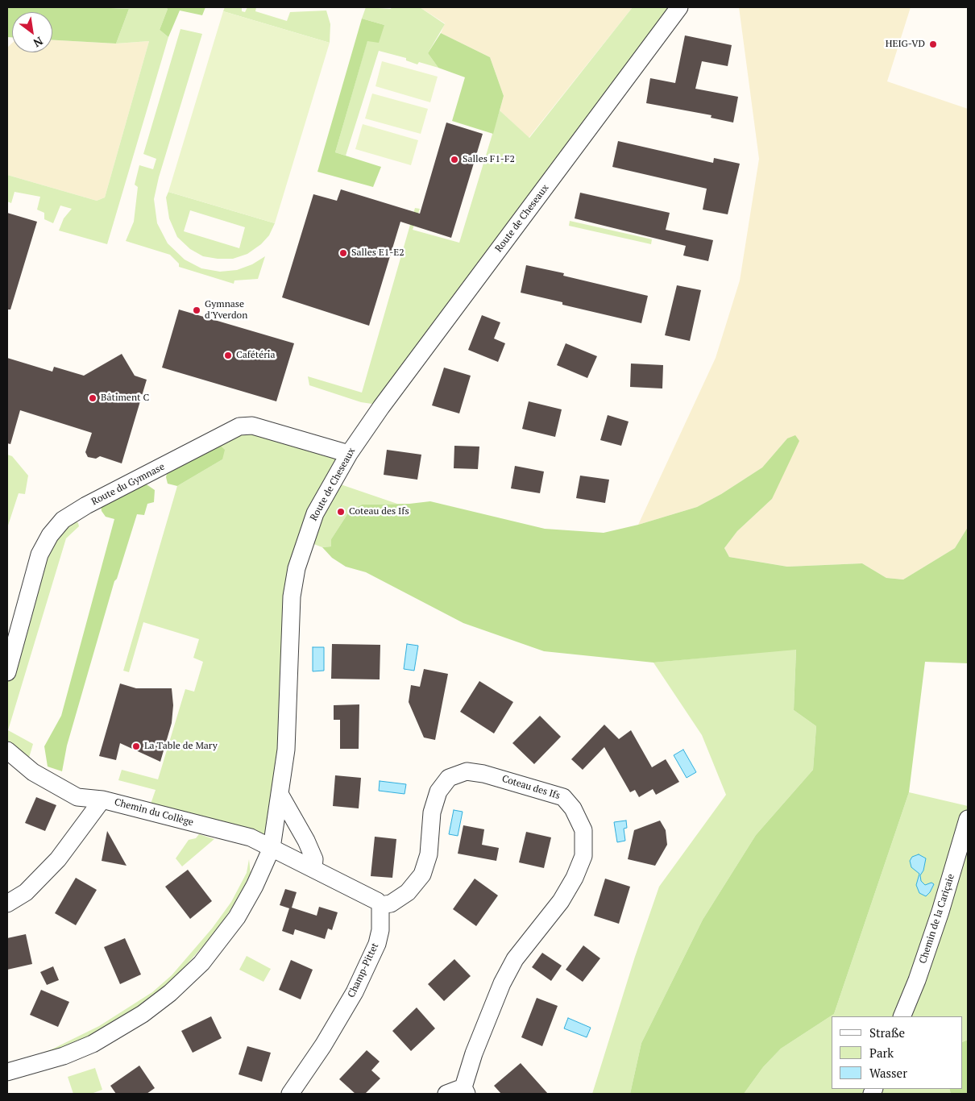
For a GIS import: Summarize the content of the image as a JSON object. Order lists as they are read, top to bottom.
{
  "streets": {
    "street": [
      "Route de Cheseaux",
      "Route du Gymnase",
      "Coteau des Ifs",
      "Chemin du Collège",
      "Chemin de la Cariçaie",
      "Champ-Pittet"
    ]
  },
  "crossings": [
    ["Route de Cheseaux", "Route du Gymnase"],
    ["Route de Cheseaux", "Chemin du Collège"],
    ["Coteau des Ifs", "Champ-Pittet"]
  ],
  "places": [
    "HEIG-VD",
    "Salles F1-F2",
    "Salles E1-E2",
    "Gymnase d'Yverdon",
    "Cafétéria",
    "Bâtiment C",
    "Coteau des Ifs",
    "La Table de Mary"
  ],
  "legend": ["Straße", "Park", "Wasser"],
  "north": "bottom right"
}
